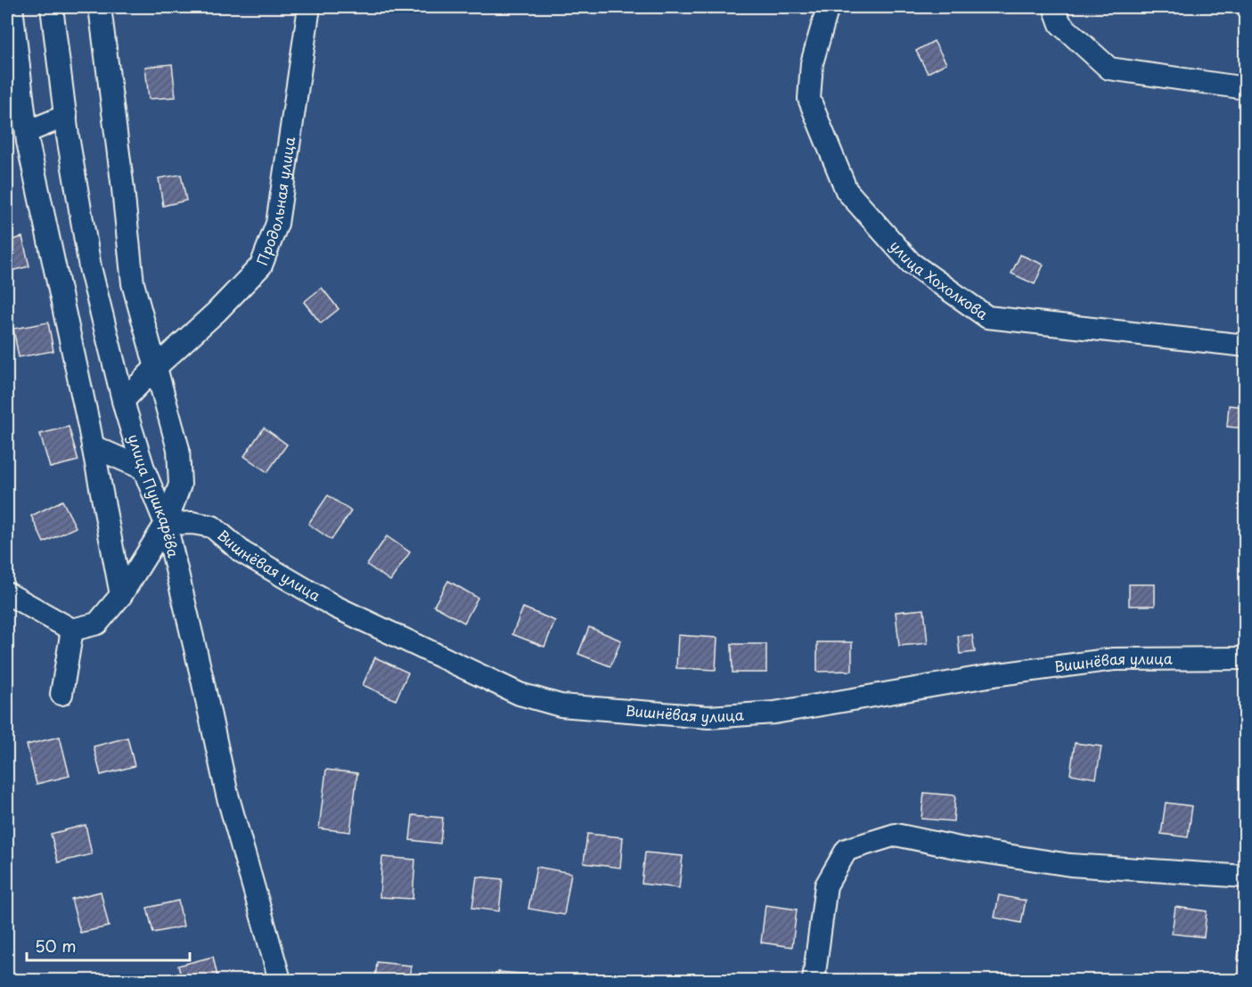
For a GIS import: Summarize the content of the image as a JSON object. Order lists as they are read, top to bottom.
{
  "streets": {
    "street": [
      "Продольная улица",
      "улица Хохолкова",
      "улица Пушкарёва",
      "Вишнёвая улица"
    ]
  },
  "crossings": [
    ["Продольная улица", "улица Пушкарёва"],
    ["улица Пушкарёва", "Вишнёвая улица"]
  ],
  "scale_bar": "50 m"
}
